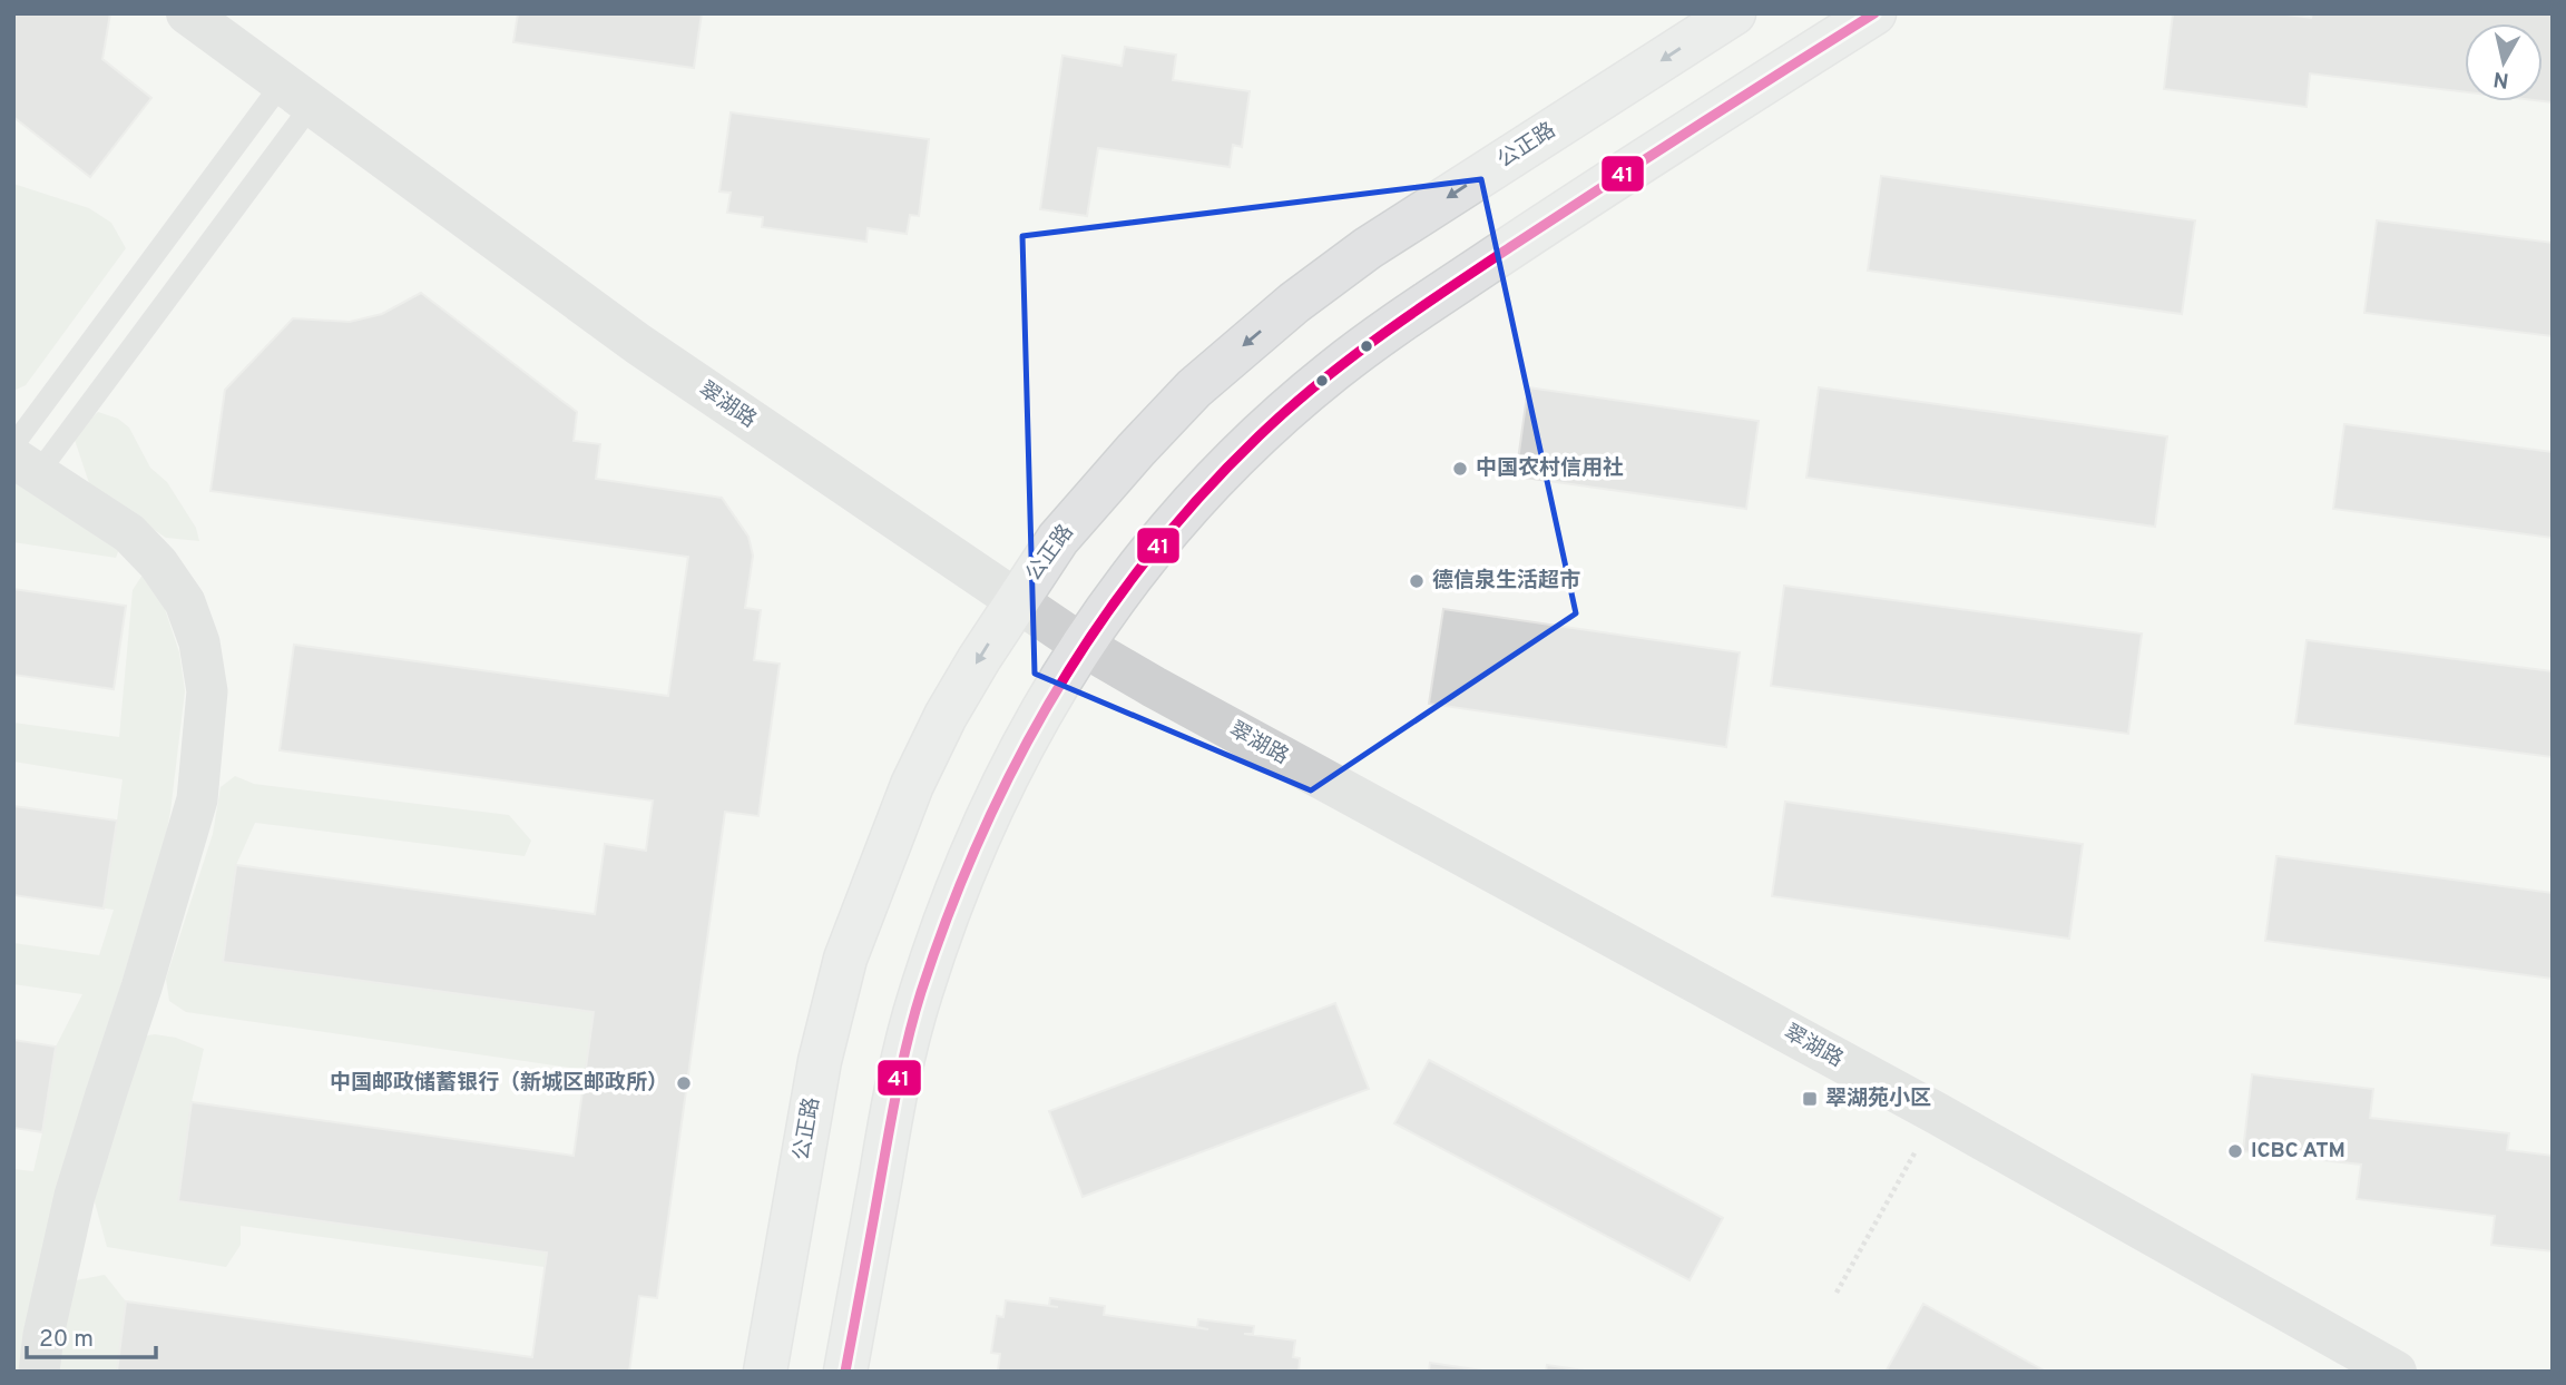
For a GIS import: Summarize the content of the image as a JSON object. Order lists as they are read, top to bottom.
{
  "streets": {
    "main road": ["公正路"],
    "street": ["翠湖路"]
  },
  "crossings": [
    ["公正路", "翠湖路"]
  ],
  "places": {
    "other": [
      "中国农村信用社",
      "德信泉生活超市",
      "中国邮政储蓄银行（新城区邮政所）",
      "ICBC ATM"
    ],
    "transit": ["翠湖苑小区"]
  },
  "lines": ["transit line 41"],
  "scale_bar": "20 m",
  "north": "bottom"
}
